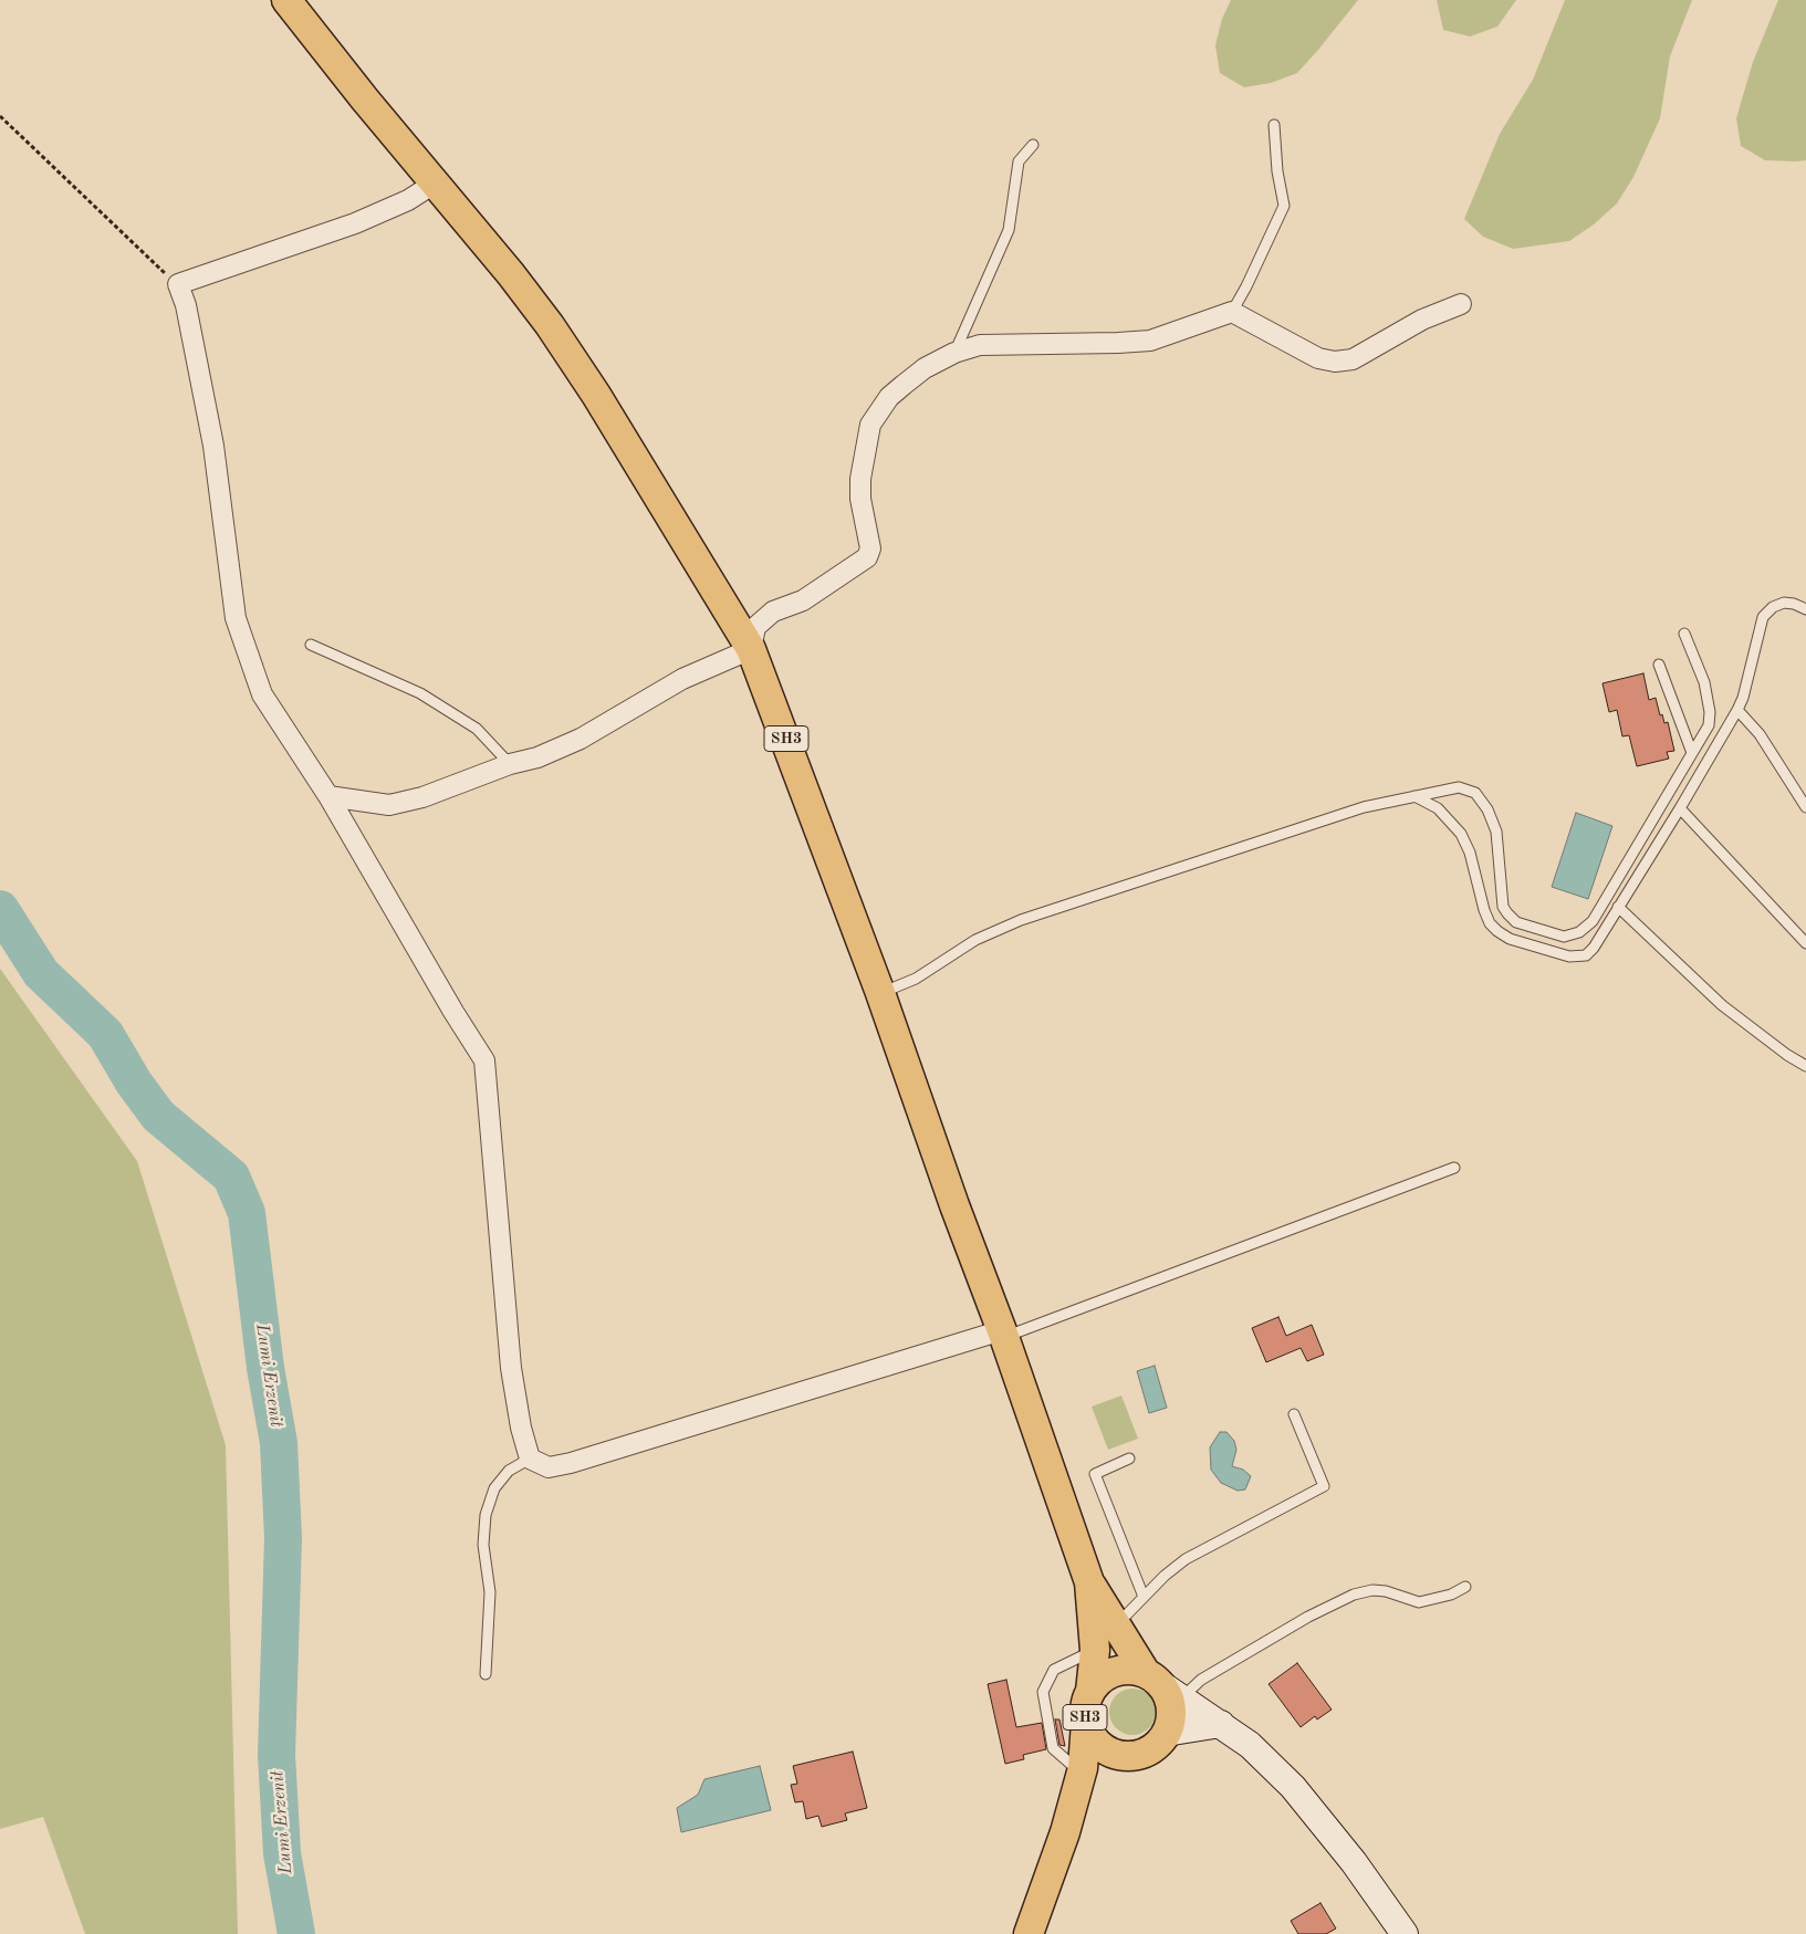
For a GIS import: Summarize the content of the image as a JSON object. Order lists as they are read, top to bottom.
{
  "streets": {
    "main road": ["SH3"]
  },
  "water": ["Lumi Erzenit"]
}
